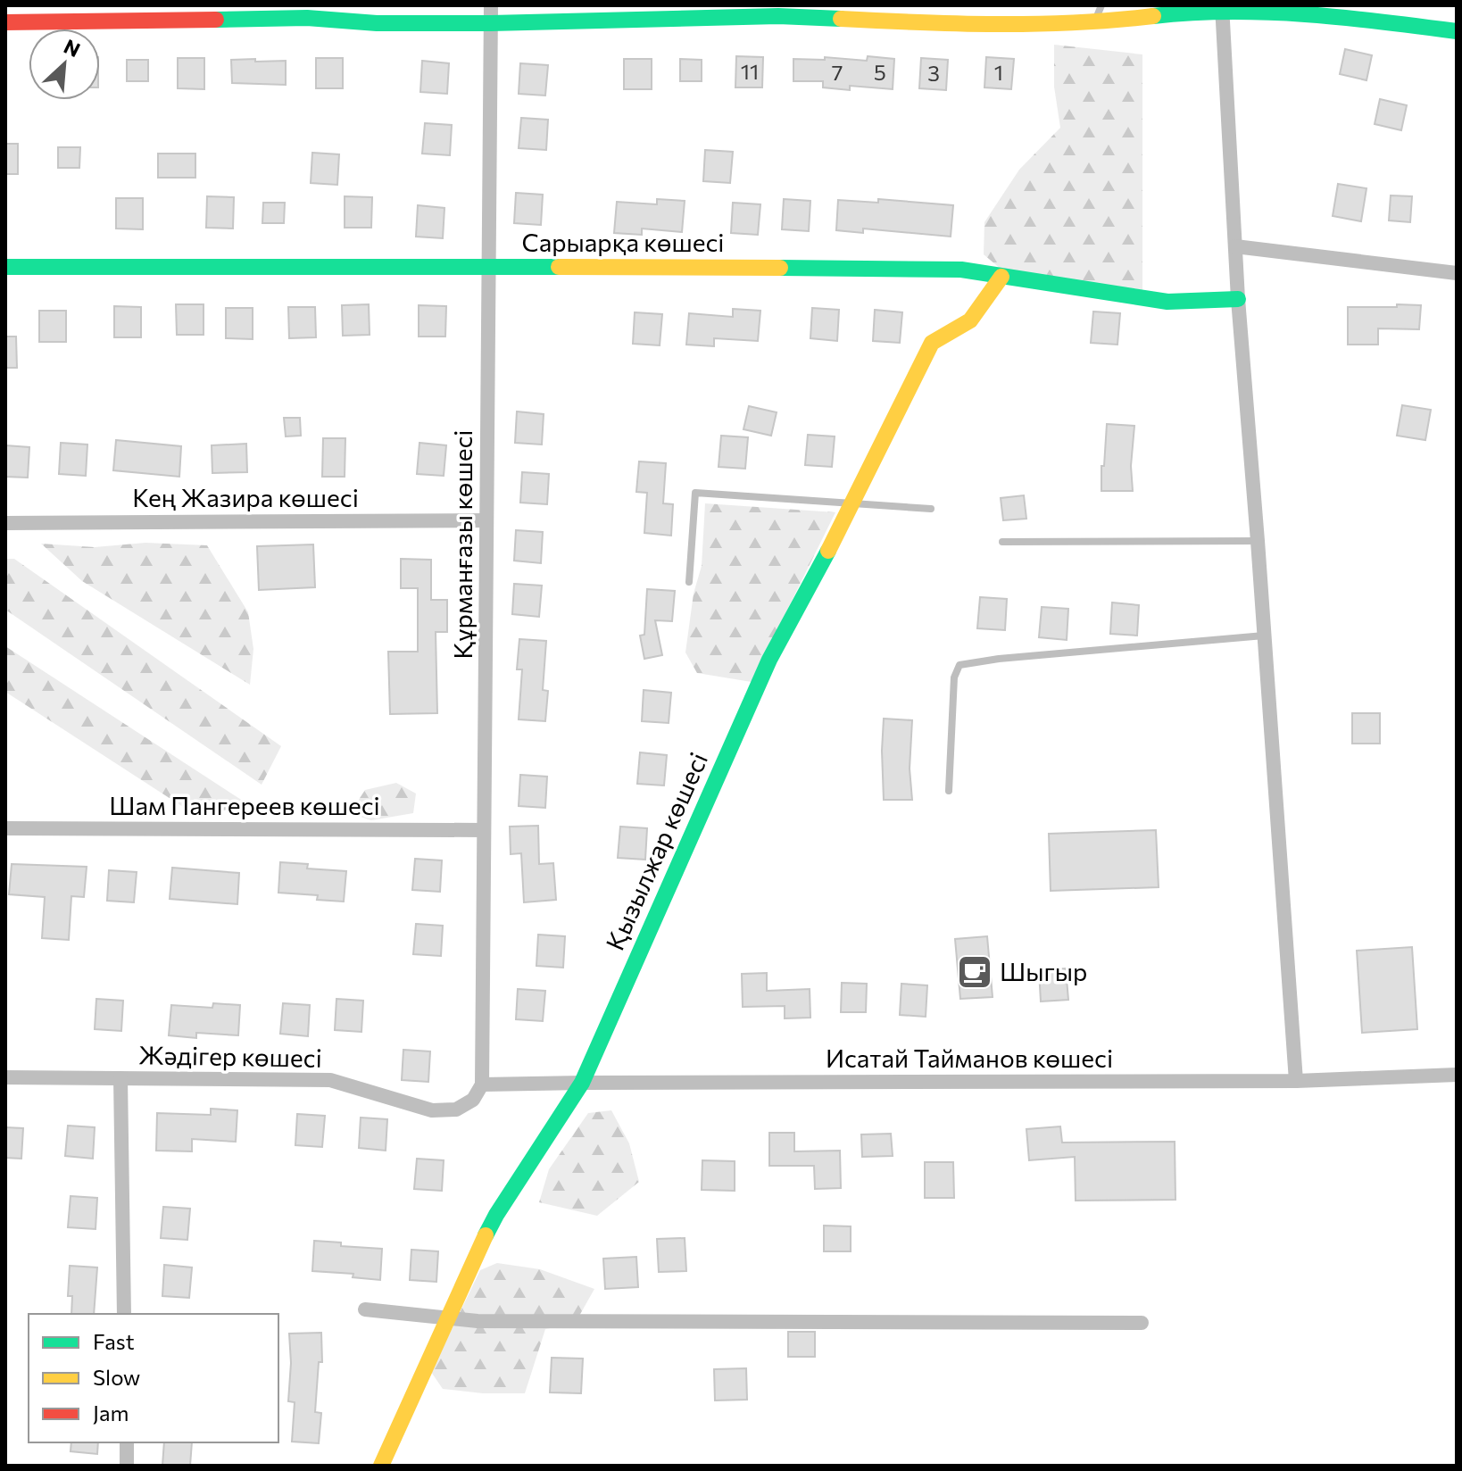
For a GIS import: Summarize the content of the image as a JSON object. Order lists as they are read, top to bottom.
{
  "streets": {
    "street": [
      "Сарыарқа көшесі",
      "Кең Жазира көшесі",
      "Құрманғазы көшесі",
      "Шам Пангереев көшесі",
      "Қызылжар көшесі",
      "Жәдігер көшесі",
      "Исатай Тайманов көшесі"
    ]
  },
  "crossings": [
    ["Сарыарқа көшесі", "Құрманғазы көшесі"],
    ["Сарыарқа көшесі", "Қызылжар көшесі"],
    ["Кең Жазира көшесі", "Құрманғазы көшесі"],
    ["Құрманғазы көшесі", "Шам Пангереев көшесі"],
    ["Құрманғазы көшесі", "Жәдігер көшесі"],
    ["Құрманғазы көшесі", "Исатай Тайманов көшесі"],
    ["Қызылжар көшесі", "Исатай Тайманов көшесі"],
    ["Жәдігер көшесі", "Исатай Тайманов көшесі"]
  ],
  "places": {
    "cafe": ["Шыгыр"]
  },
  "house_numbers": [
    "11",
    "7",
    "5",
    "1",
    "3"
  ],
  "legend": ["Fast", "Slow", "Jam"],
  "north": "top right"
}
